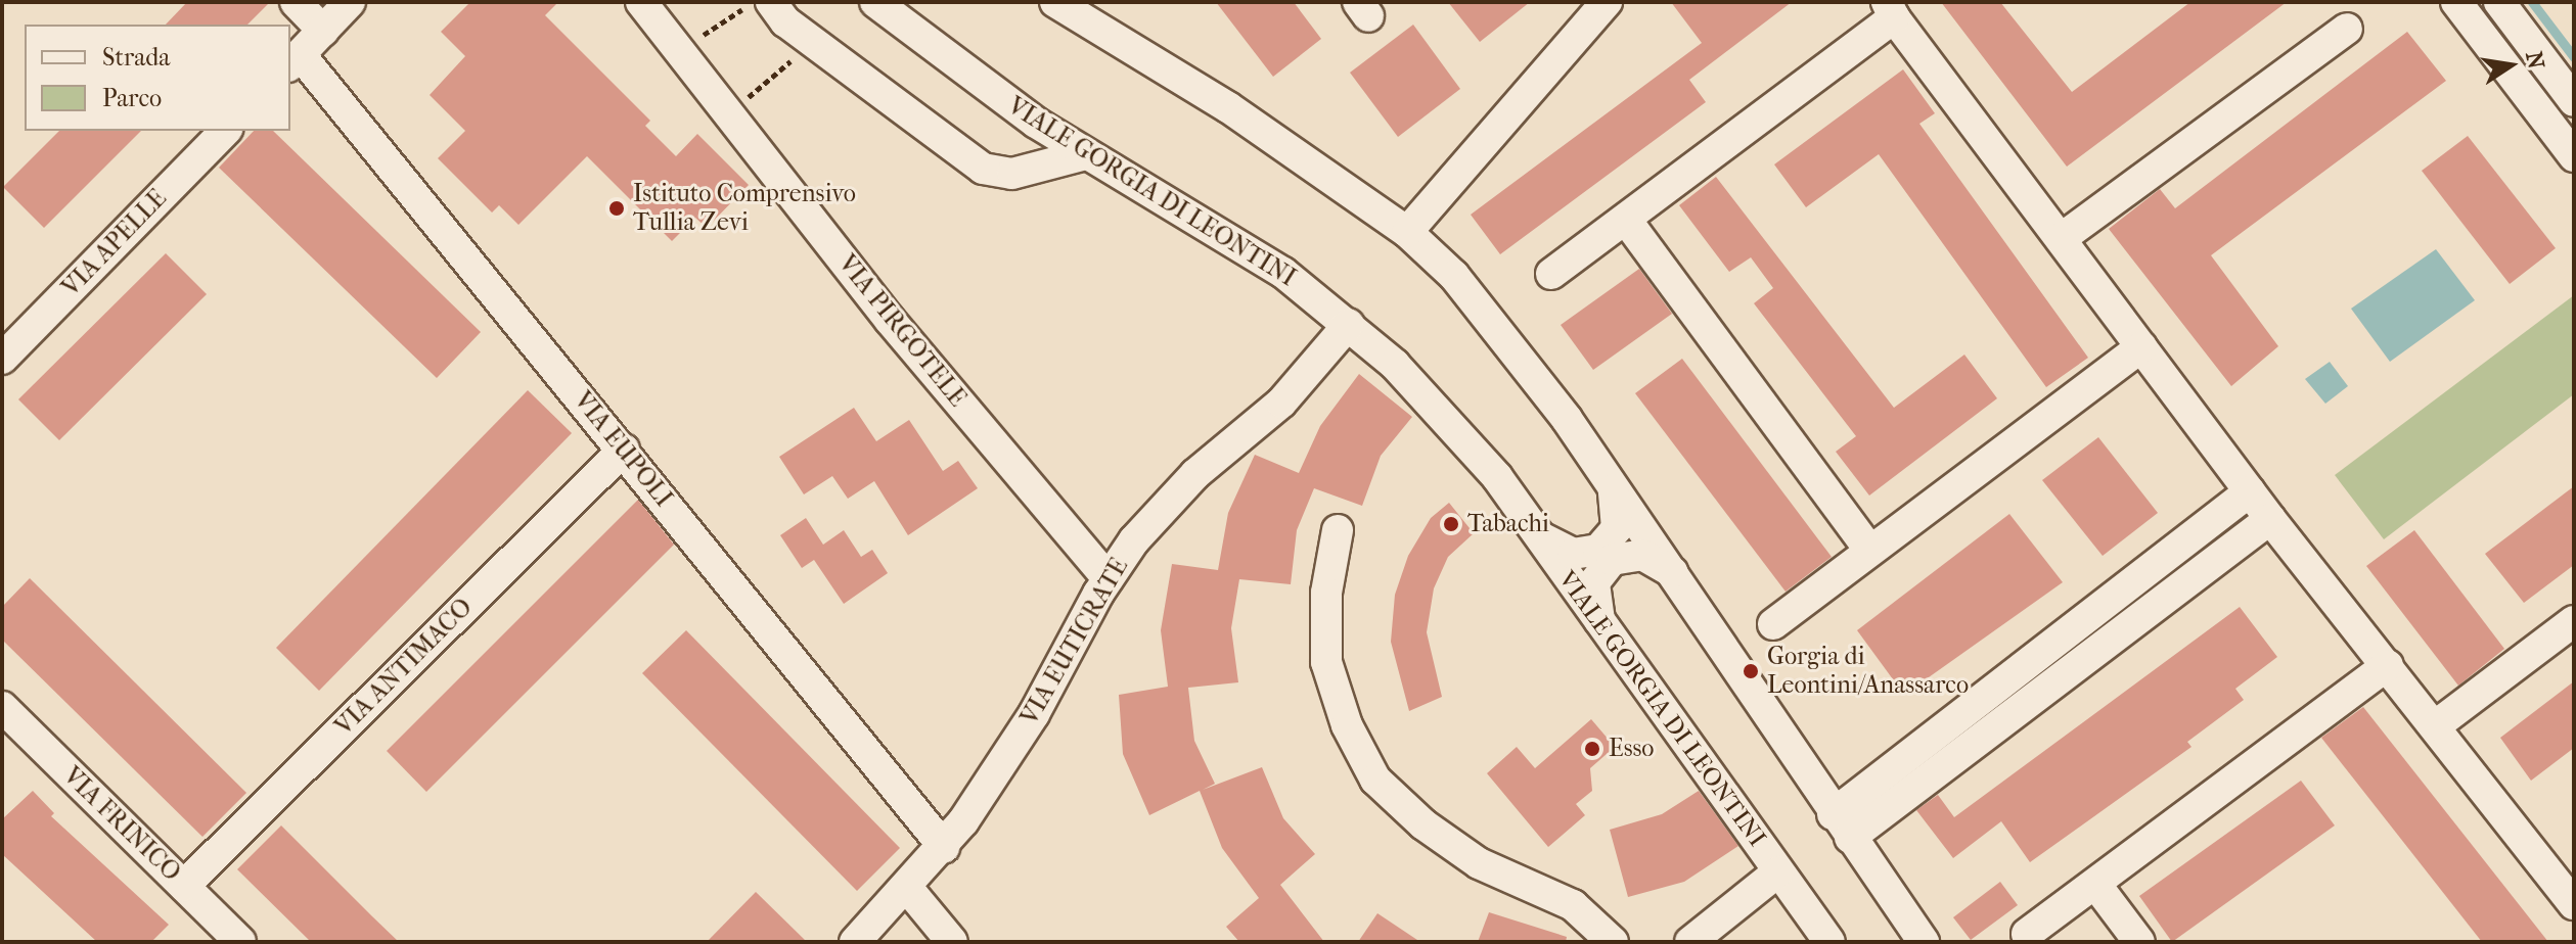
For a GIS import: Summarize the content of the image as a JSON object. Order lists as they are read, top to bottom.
{
  "streets": {
    "street": [
      "VIALE GORGIA DI LEONTINI",
      "VIA APELLE",
      "VIA PIRGOTELE",
      "VIA EUPOLI",
      "VIA EUTICRATE",
      "VIA ANTIMACO",
      "VIA FRINICO"
    ]
  },
  "crossings": [
    ["VIALE GORGIA DI LEONTINI", "VIA EUTICRATE"],
    ["VIA PIRGOTELE", "VIA EUTICRATE"],
    ["VIA EUPOLI", "VIA EUTICRATE"],
    ["VIA EUPOLI", "VIA ANTIMACO"],
    ["VIA ANTIMACO", "VIA FRINICO"]
  ],
  "places": [
    "Istituto Comprensivo Tullia Zevi",
    "Tabachi",
    "Gorgia di Leontini/Anassarco",
    "Esso"
  ],
  "legend": ["Strada", "Parco"],
  "north": "right"
}
